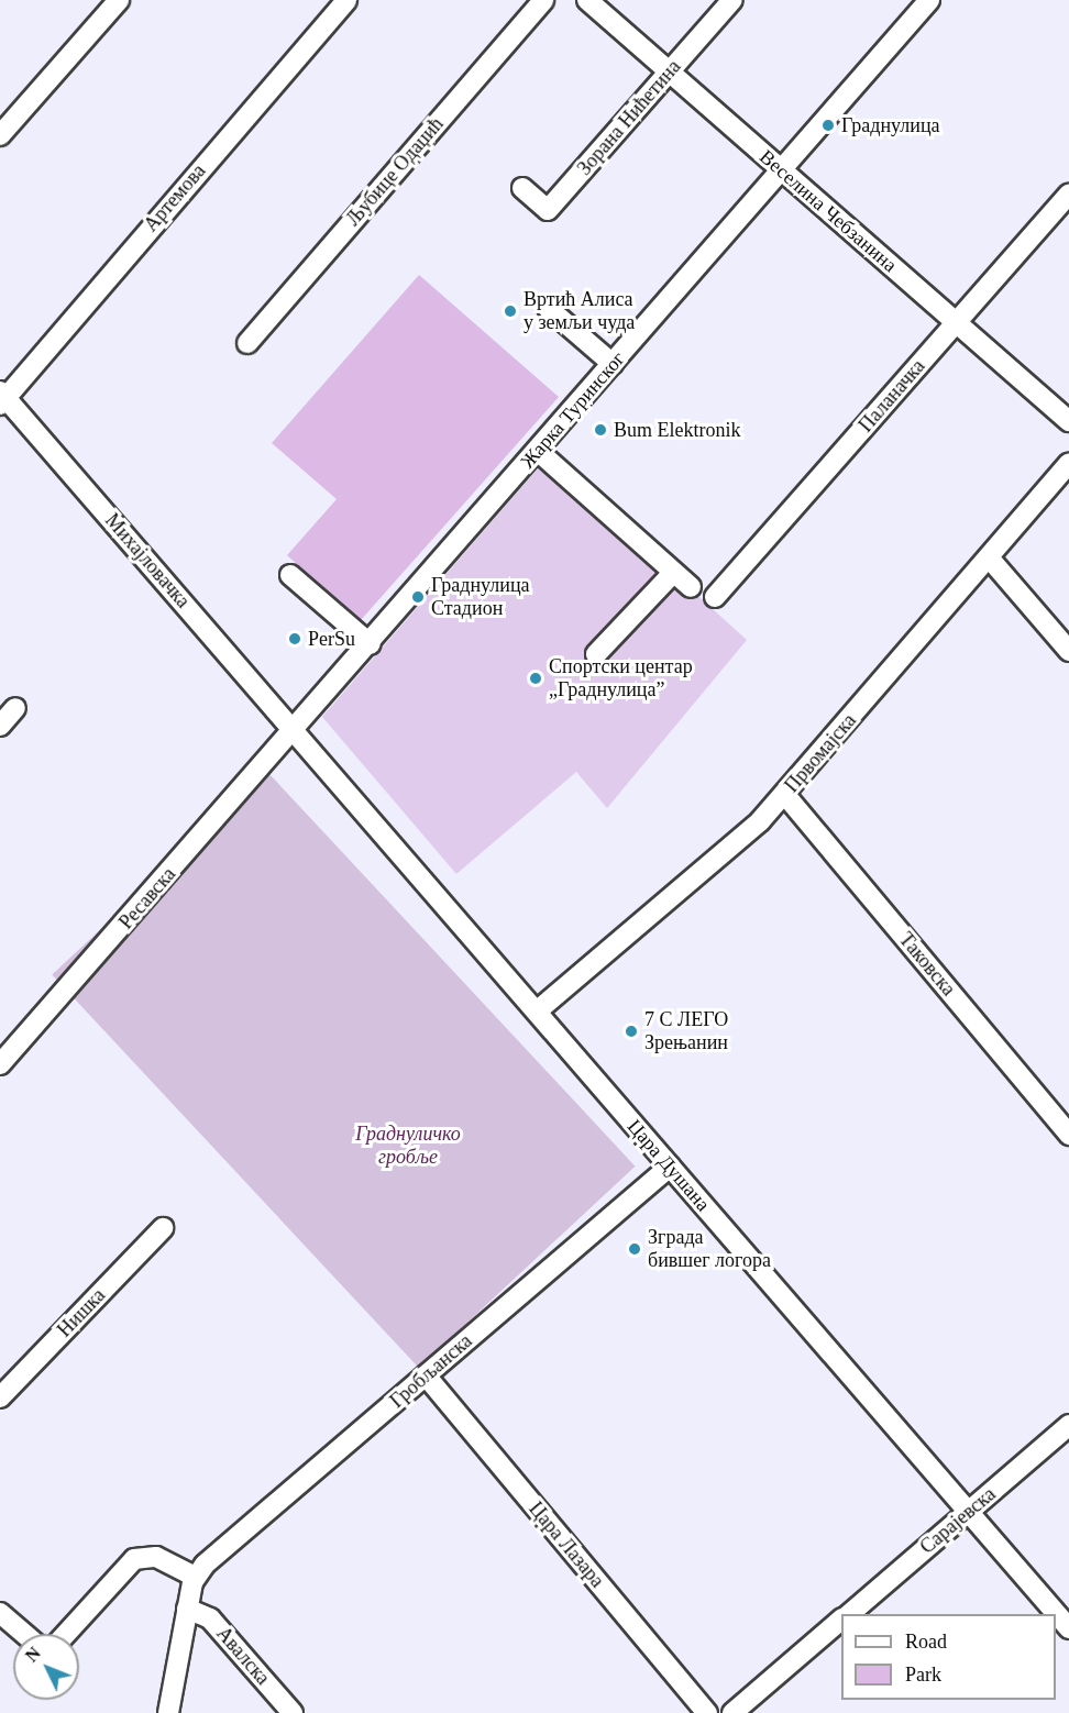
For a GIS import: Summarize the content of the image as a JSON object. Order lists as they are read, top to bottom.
{
  "streets": {
    "street": [
      "Зорана Нићетина",
      "Љубице Одаџић",
      "Артемова",
      "Веселина Чебзанина",
      "Паланачка",
      "Жарка Туринског",
      "Михајловачка",
      "Првомајска",
      "Ресавска",
      "Таковска",
      "Цара Душана",
      "Нишка",
      "Гробљанска",
      "Сарајевска",
      "Цара Лазара",
      "Авалска"
    ]
  },
  "crossings": [
    ["Зорана Нићетина", "Веселина Чебзанина"],
    ["Артемова", "Михајловачка"],
    ["Веселина Чебзанина", "Паланачка"],
    ["Веселина Чебзанина", "Жарка Туринског"],
    ["Жарка Туринског", "Михајловачка"],
    ["Жарка Туринског", "Ресавска"],
    ["Жарка Туринског", "Цара Душана"],
    ["Михајловачка", "Ресавска"],
    ["Михајловачка", "Цара Душана"],
    ["Првомајска", "Таковска"],
    ["Првомајска", "Цара Душана"],
    ["Ресавска", "Цара Душана"],
    ["Цара Душана", "Гробљанска"],
    ["Цара Душана", "Сарајевска"],
    ["Гробљанска", "Цара Лазара"]
  ],
  "parks": ["Граднуличко гробље"],
  "places": [
    "Граднулица",
    "Вртић Алиса у земљи чуда",
    "Bum Elektronik",
    "Граднулица Стадион",
    "PerSu",
    "Спортски центар „Граднулица”",
    "7 С ЛЕГО Зрењанин",
    "Зграда бившег логора"
  ],
  "legend": ["Road", "Park"],
  "north": "top left"
}
